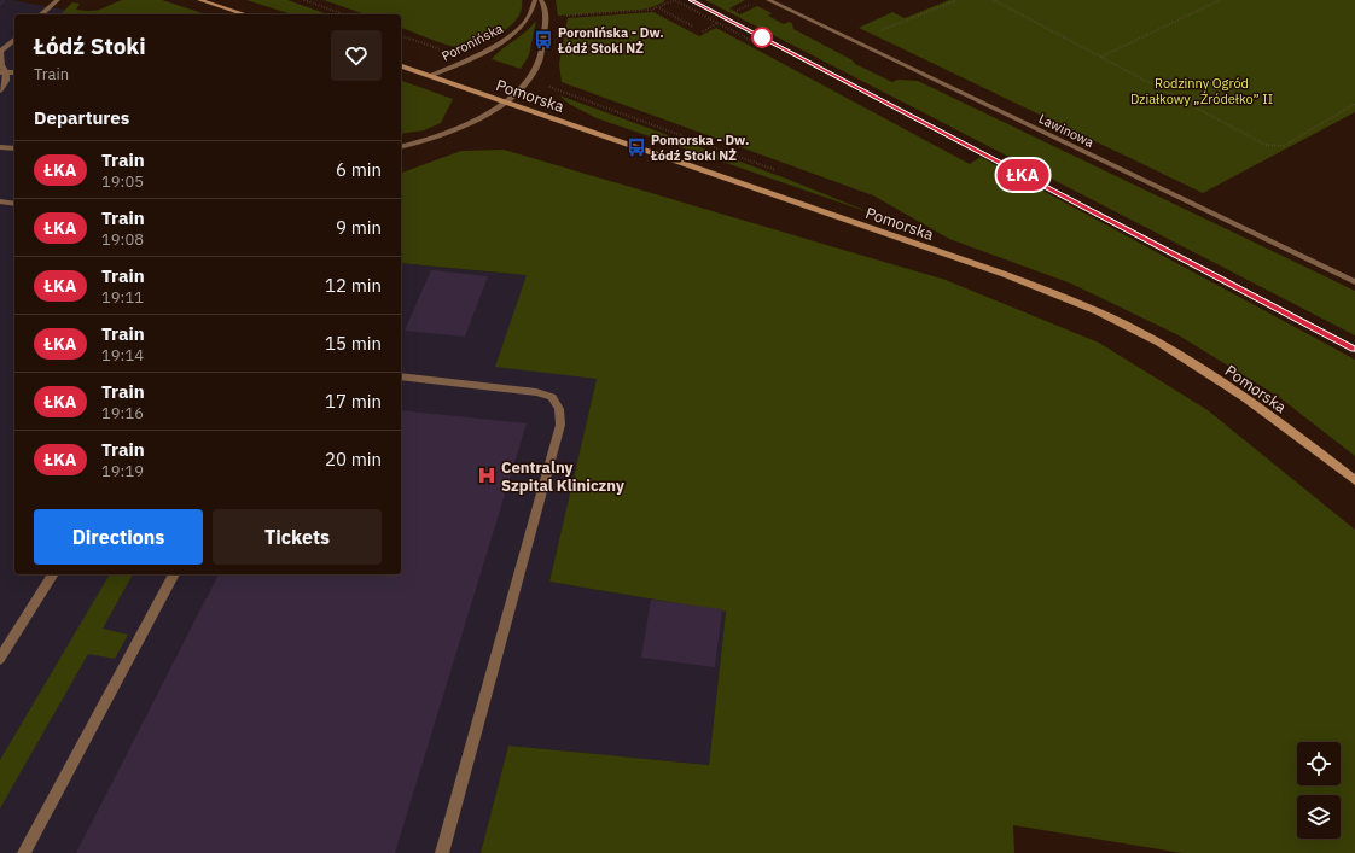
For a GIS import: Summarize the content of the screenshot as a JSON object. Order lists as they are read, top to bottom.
{
  "streets": {
    "street": ["Poronińska", "Pomorska", "Lawinowa"]
  },
  "crossings": [
    ["Poronińska", "Pomorska"]
  ],
  "parks": ["Rodzinny Ogród Działkowy „Źródełko” II"],
  "places": {
    "bus stop": ["Poronińska - Dw. Łódź Stoki NŻ", "Pomorska - Dw. Łódź Stoki NŻ"],
    "hospital": ["Centralny Szpital Kliniczny"]
  },
  "page": {
    "on_map": "ŁKA",
    "heading": [
      ["Łódź Stoki", "Train"],
      "Departures"
    ],
    "list": [
      {
        "mark": "ŁKA",
        "name": "Train",
        "note": "19:05",
        "value": "6 min"
      },
      {
        "mark": "ŁKA",
        "name": "Train",
        "note": "19:08",
        "value": "9 min"
      },
      {
        "mark": "ŁKA",
        "name": "Train",
        "note": "19:11",
        "value": "12 min"
      },
      {
        "mark": "ŁKA",
        "name": "Train",
        "note": "19:14",
        "value": "15 min"
      },
      {
        "mark": "ŁKA",
        "name": "Train",
        "note": "19:16",
        "value": "17 min"
      },
      {
        "mark": "ŁKA",
        "name": "Train",
        "note": "19:19",
        "value": "20 min"
      }
    ],
    "buttons": ["Directions", "Tickets"]
  }
}
